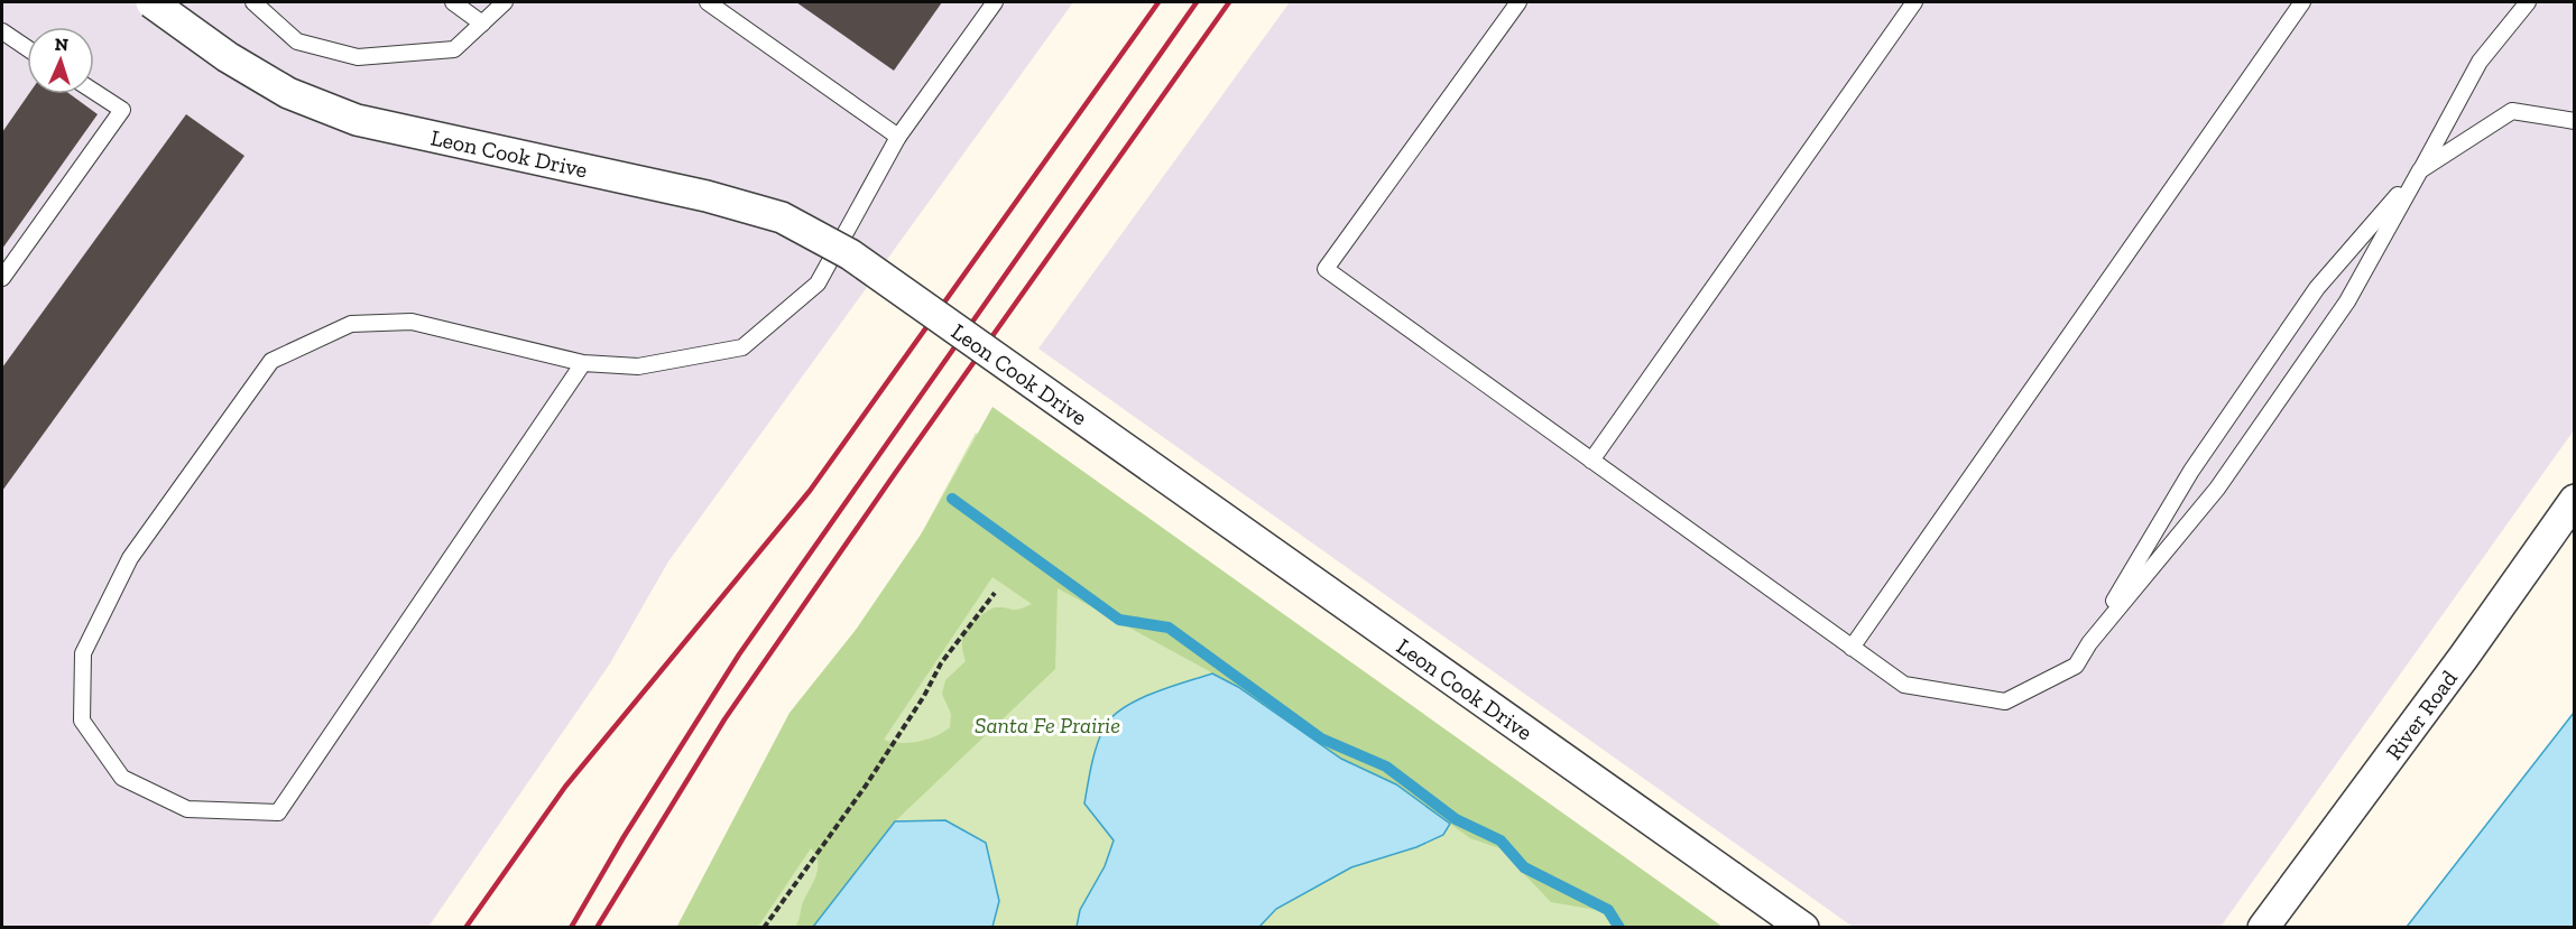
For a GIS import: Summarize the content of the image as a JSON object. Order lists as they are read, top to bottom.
{
  "streets": {
    "street": ["Leon Cook Drive", "River Road"]
  },
  "parks": ["Santa Fe Prairie"],
  "north": "top"
}
